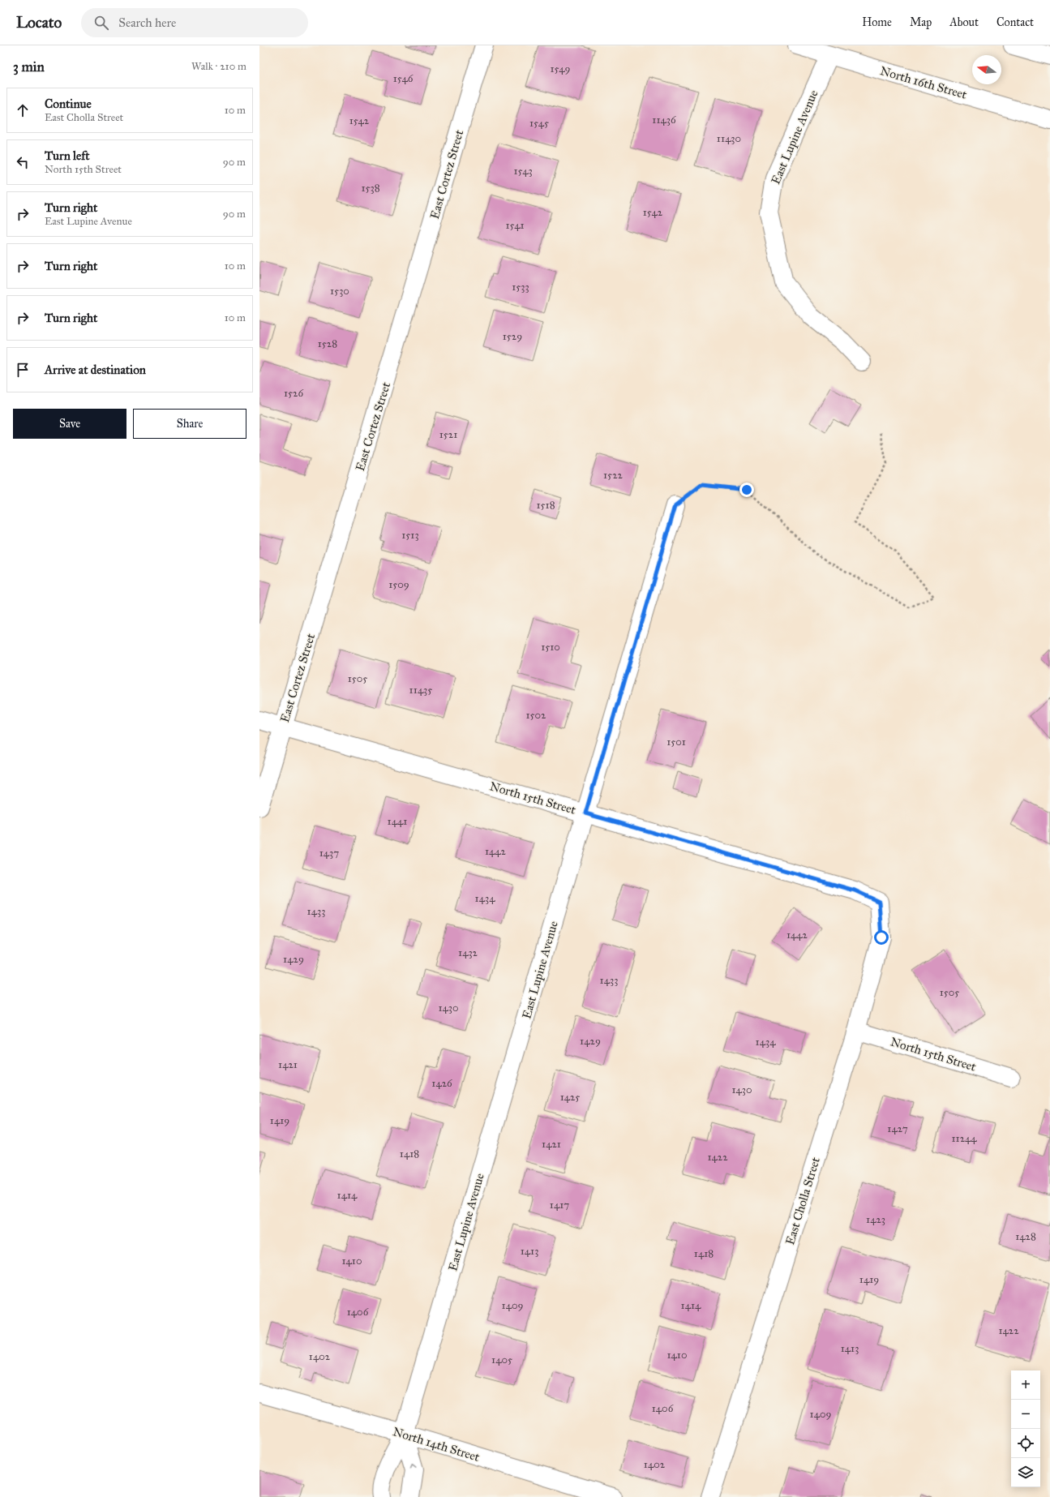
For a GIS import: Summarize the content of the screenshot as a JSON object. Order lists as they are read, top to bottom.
{
  "streets": {
    "street": [
      "North 16th Street",
      "East Lupine Avenue",
      "East Cortez Street",
      "North 15th Street",
      "East Cholla Street",
      "North 14th Street"
    ]
  },
  "crossings": [
    ["North 16th Street", "East Lupine Avenue"],
    ["East Lupine Avenue", "North 15th Street"],
    ["East Lupine Avenue", "North 14th Street"],
    ["East Cortez Street", "North 15th Street"],
    ["North 15th Street", "East Cholla Street"]
  ],
  "house_numbers": [
    "1549",
    "1546",
    "11436",
    "1542",
    "1545",
    "11430",
    "1543",
    "1538",
    "1542",
    "1541",
    "1533",
    "1530",
    "1529",
    "1528",
    "1526",
    "1521",
    "1522",
    "1518",
    "1513",
    "1509",
    "1510",
    "1505",
    "11435",
    "1502",
    "1501",
    "1441",
    "1442",
    "1437",
    "1434",
    "1433",
    "1442",
    "1432",
    "1429",
    "1433",
    "1505",
    "1430",
    "1429",
    "1434",
    "1421",
    "1426",
    "1430",
    "1425",
    "1419",
    "1427",
    "11244",
    "1421",
    "1418",
    "1422",
    "1414",
    "1417",
    "1423",
    "1428",
    "1413",
    "1418",
    "1410",
    "1419",
    "1409",
    "1414",
    "1406",
    "1422",
    "1413",
    "1410",
    "1402",
    "1405",
    "1406",
    "1409",
    "1402"
  ],
  "north": "left",
  "page": {
    "header": "Locato",
    "search": "Search here",
    "nav": [
      "Home",
      "Map",
      "About",
      "Contact"
    ],
    "heading": ["3 min", "Walk · 210 m"],
    "list": [
      ["Continue", "East Cholla Street", "10 m"],
      ["Turn left", "North 15th Street", "90 m"],
      ["Turn right", "East Lupine Avenue", "90 m"],
      ["Turn right", "10 m"],
      ["Turn right", "10 m"],
      "Arrive at destination"
    ],
    "buttons": ["Save", "Share"],
    "map_buttons": ["+", "−"]
  }
}
